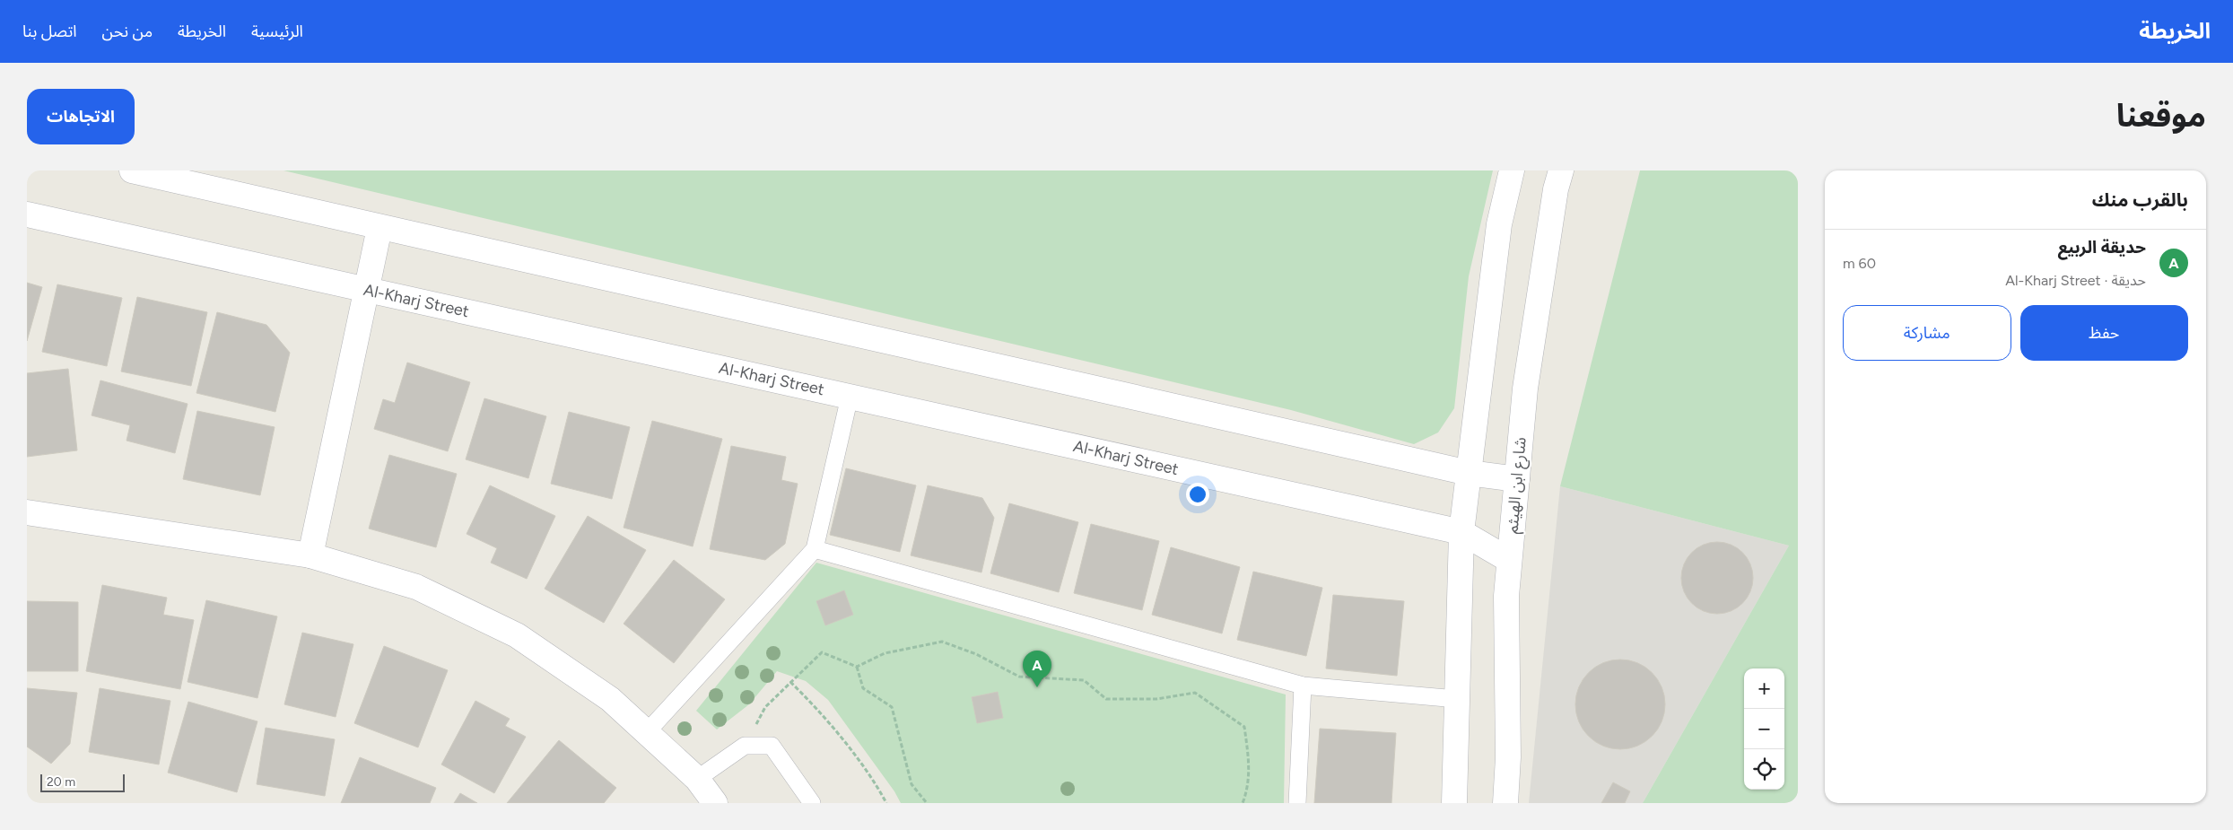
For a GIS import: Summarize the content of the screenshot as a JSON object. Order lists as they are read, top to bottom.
{
  "streets": {
    "street": ["Al-Kharj Street", "شارع ابن الهيثم"]
  },
  "crossings": [
    ["Al-Kharj Street", "شارع ابن الهيثم"]
  ],
  "scale_bar": "20 m",
  "page": {
    "header": "الخريطة",
    "nav": [
      "الرئيسية",
      "الخريطة",
      "من نحن",
      "اتصل بنا"
    ],
    "title": "موقعنا",
    "buttons": [
      "الاتجاهات",
      ["حفظ", "مشاركة"]
    ],
    "heading": "بالقرب منك",
    "list": [
      {
        "mark": "A",
        "name": "حديقة الربيع",
        "note": "حديقة · Al-Kharj Street",
        "value": "60 m"
      }
    ],
    "pins": "A",
    "map_buttons": ["+", "−"],
    "scale": "20 m"
  }
}
